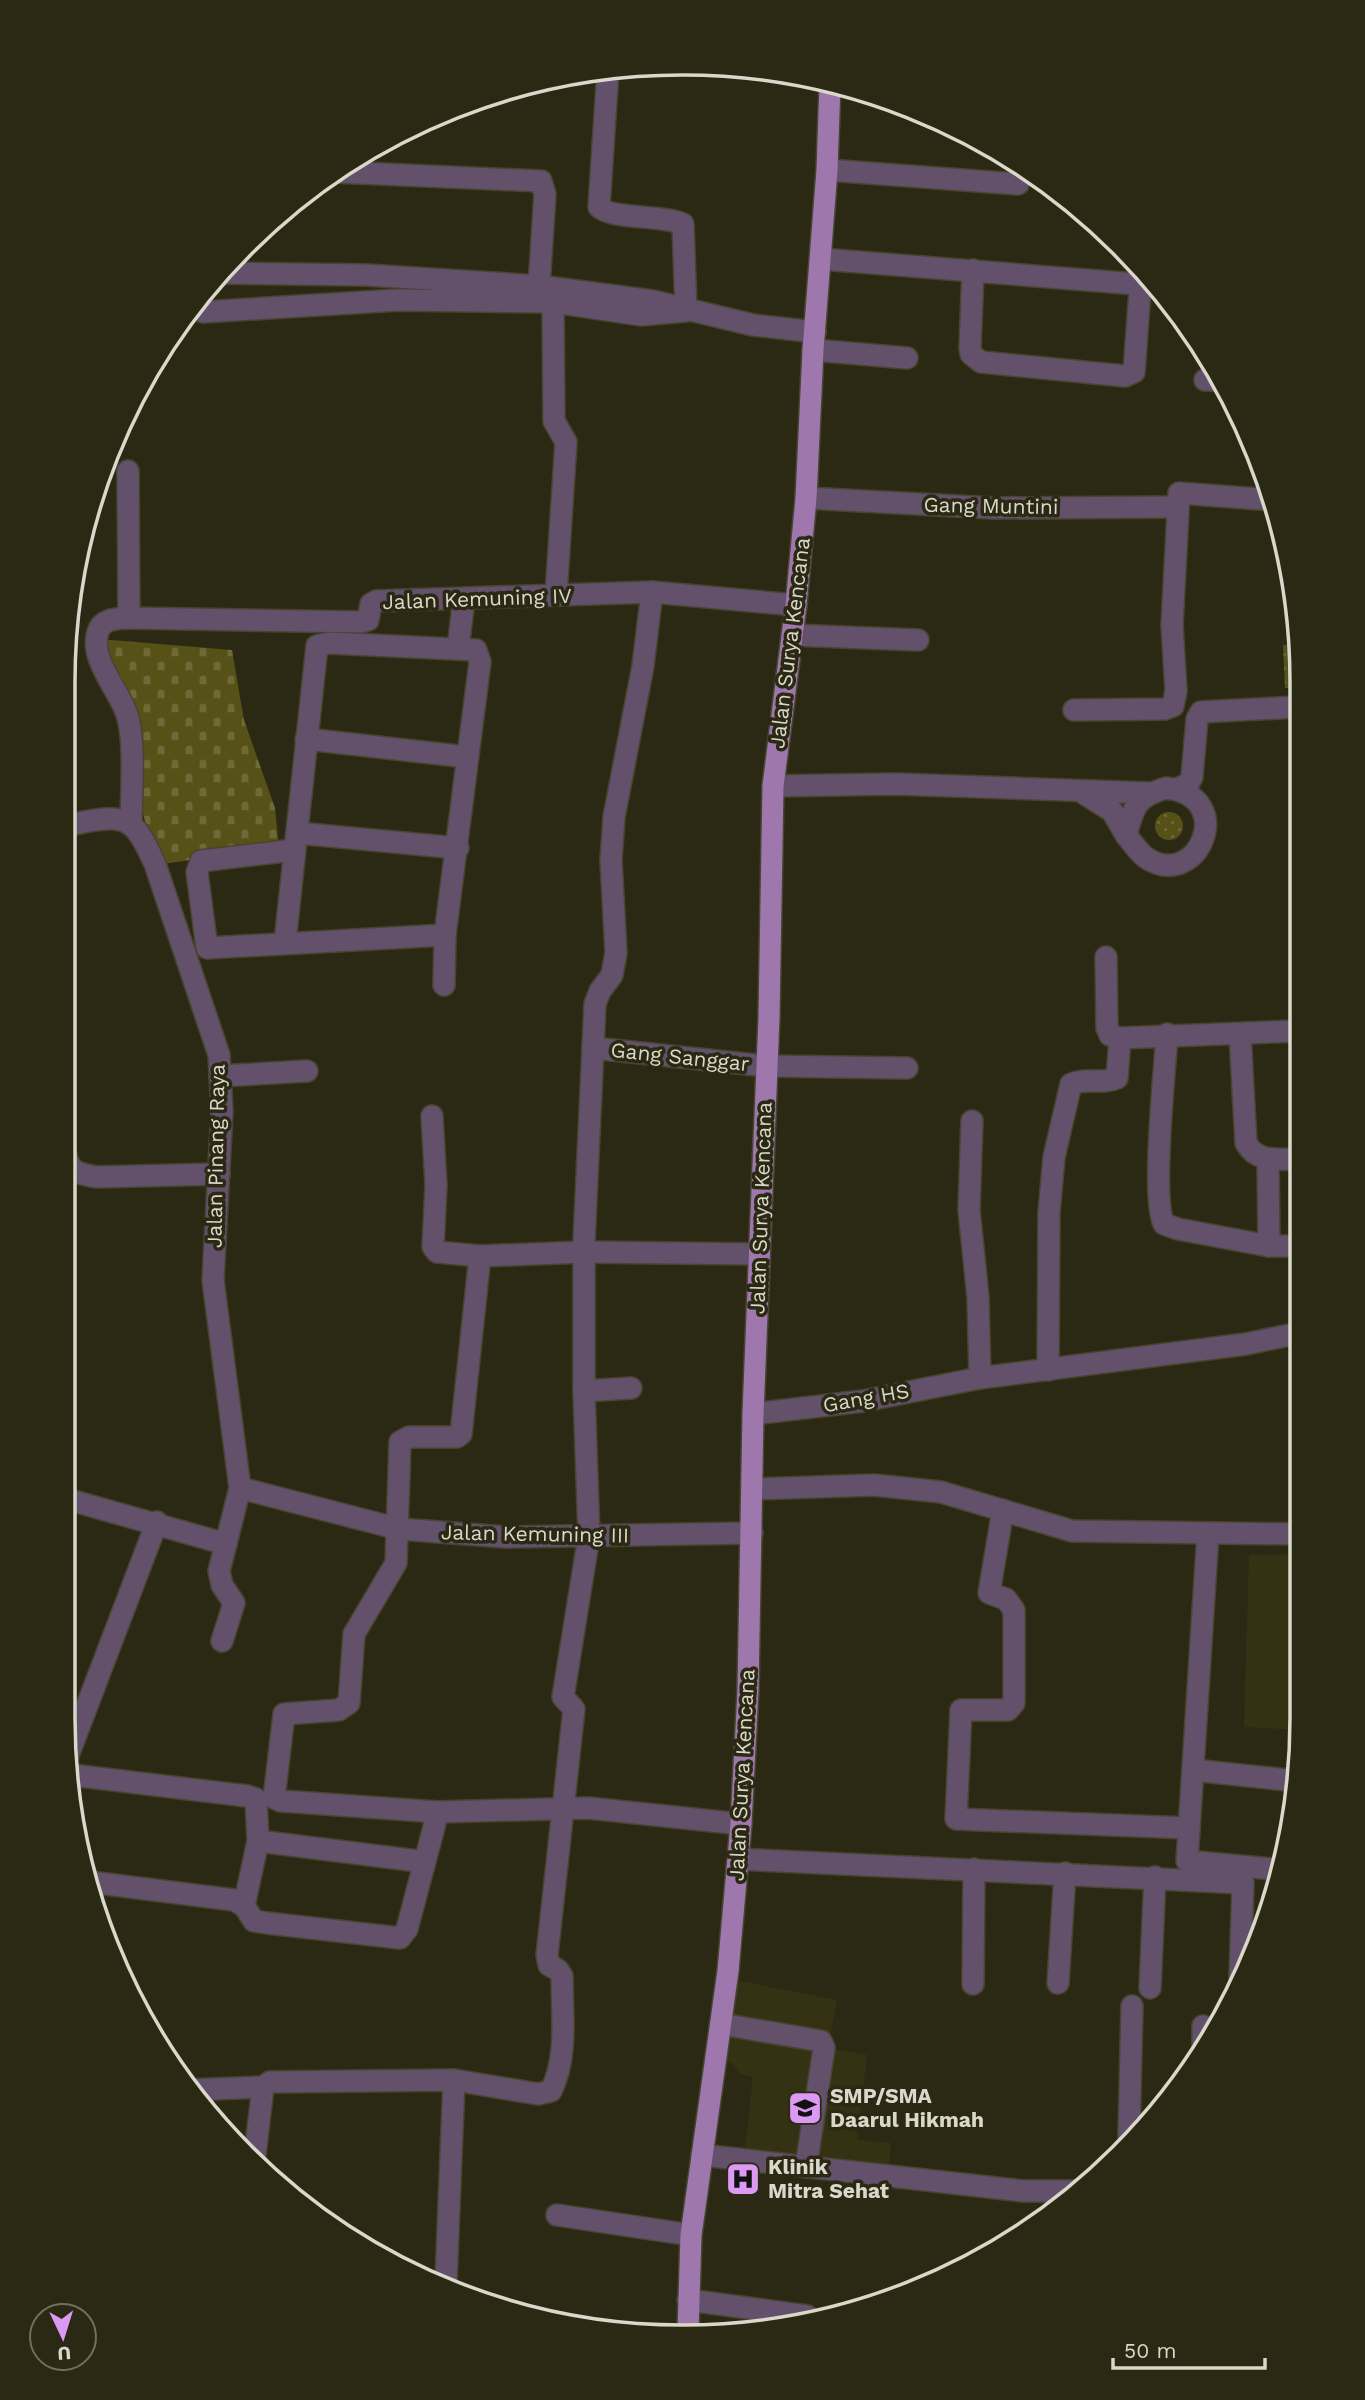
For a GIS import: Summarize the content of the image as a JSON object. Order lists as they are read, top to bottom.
{
  "streets": {
    "main road": ["Jalan Surya Kencana"],
    "street": [
      "Gang Muntini",
      "Jalan Kemuning IV",
      "Gang Sanggar",
      "Jalan Pinang Raya",
      "Gang HS",
      "Jalan Kemuning III"
    ]
  },
  "crossings": [
    ["Gang Muntini", "Jalan Surya Kencana"],
    ["Jalan Kemuning IV", "Jalan Surya Kencana"],
    ["Jalan Surya Kencana", "Gang Sanggar"],
    ["Jalan Surya Kencana", "Gang HS"],
    ["Jalan Surya Kencana", "Jalan Kemuning III"],
    ["Jalan Pinang Raya", "Jalan Kemuning III"]
  ],
  "places": {
    "school or university": ["SMP/SMA Daarul Hikmah"],
    "hospital": ["Klinik Mitra Sehat"]
  },
  "scale_bar": "50 m",
  "north": "bottom"
}
